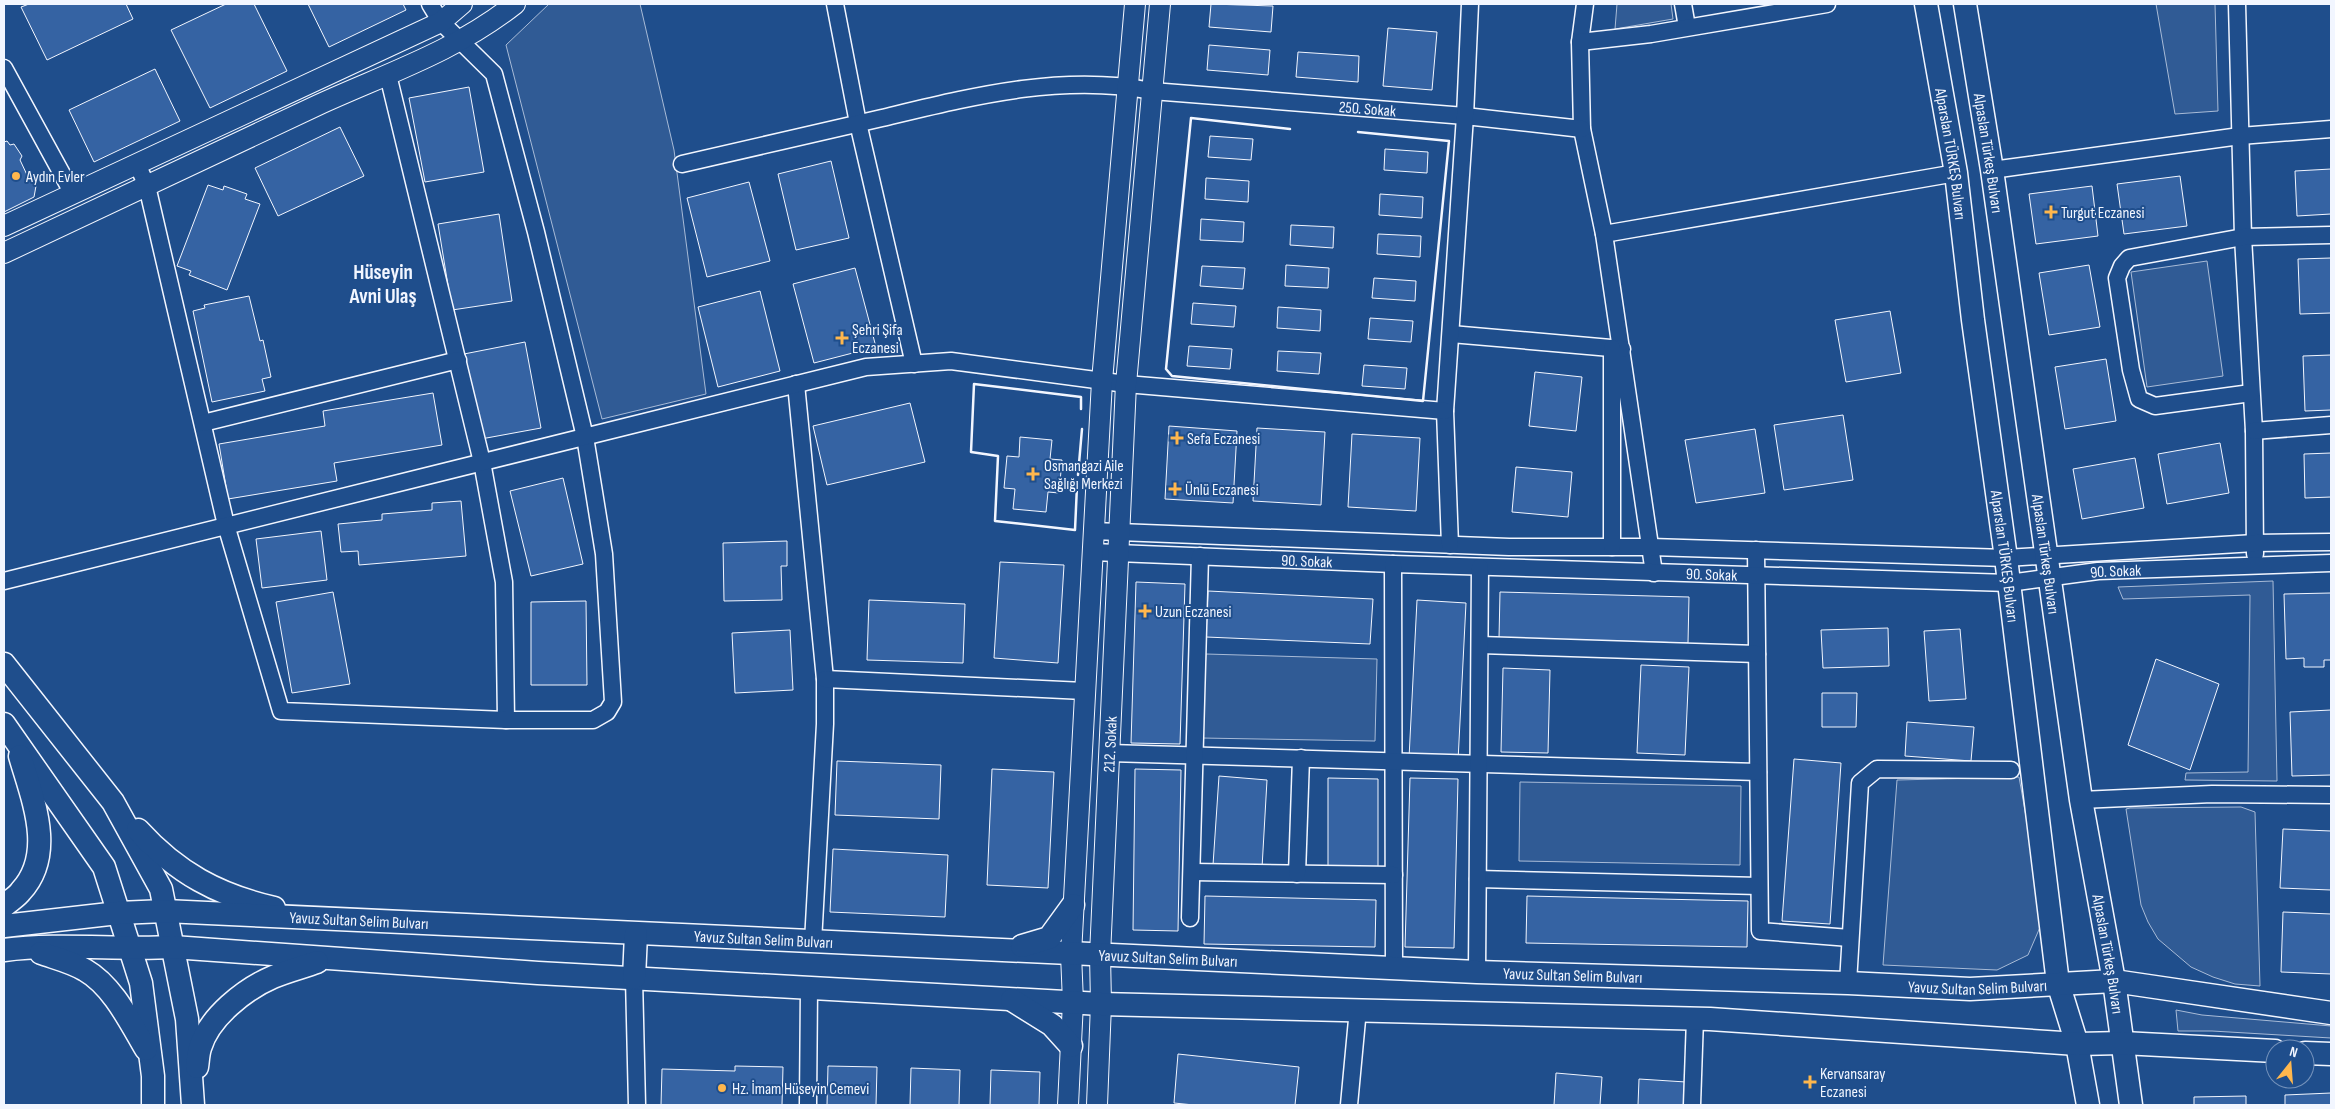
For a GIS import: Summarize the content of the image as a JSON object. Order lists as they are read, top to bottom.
{
  "streets": {
    "main road": ["Alparslan TÜRKEŞ Bulvarı", "Alpaslan Türkeş Bulvarı", "Yavuz Sultan Selim Bulvarı"],
    "street": ["250. Sokak", "90. Sokak", "212. Sokak"]
  },
  "crossings": [
    ["250. Sokak", "212. Sokak"],
    ["Alparslan TÜRKEŞ Bulvarı", "90. Sokak"],
    ["Alparslan TÜRKEŞ Bulvarı", "Yavuz Sultan Selim Bulvarı"],
    ["Alpaslan Türkeş Bulvarı", "90. Sokak"],
    ["Alpaslan Türkeş Bulvarı", "Yavuz Sultan Selim Bulvarı"],
    ["90. Sokak", "212. Sokak"],
    ["212. Sokak", "Yavuz Sultan Selim Bulvarı"]
  ],
  "districts": ["Hüseyin Avni Ulaş"],
  "places": {
    "other": ["Aydın Evler", "Hz. İmam Hüseyin Cemevi"],
    "health": [
      "Turgut Eczanesi",
      "Şehri Şifa Eczanesi",
      "Sefa Eczanesi",
      "Osmangazi Aile Sağlığı Merkezi",
      "Ünlü Eczanesi",
      "Uzun Eczanesi",
      "Kervansaray Eczanesi"
    ]
  },
  "north": "top"
}
